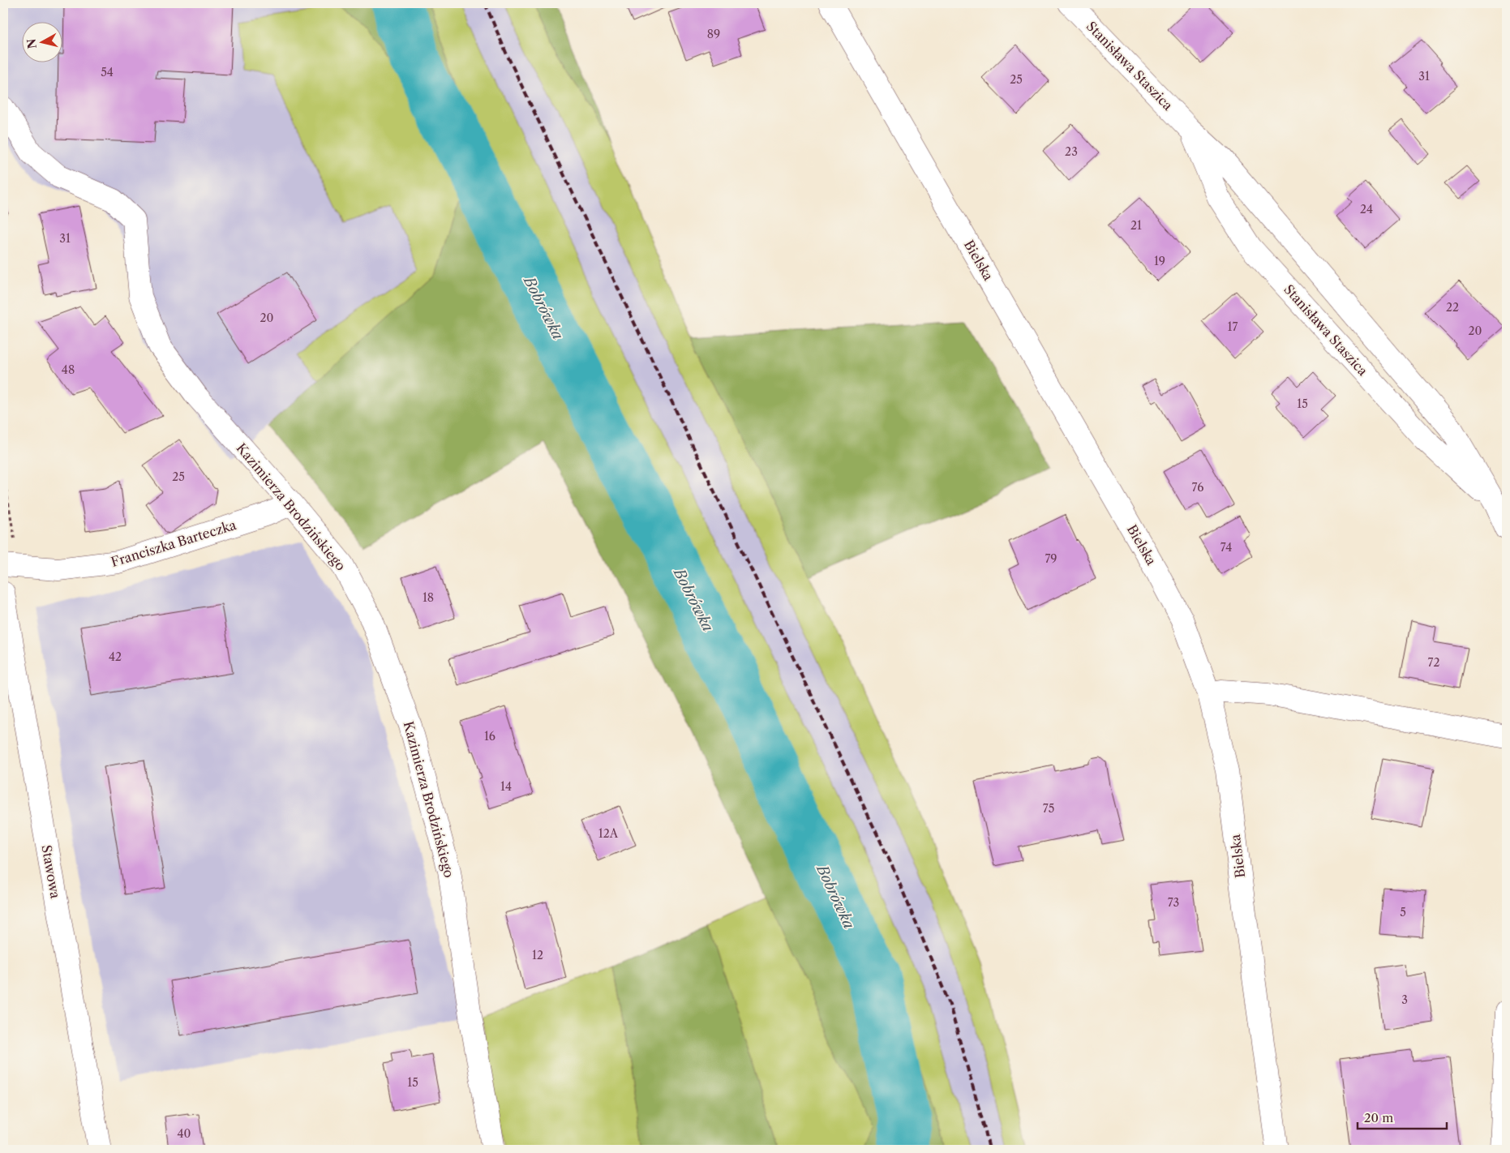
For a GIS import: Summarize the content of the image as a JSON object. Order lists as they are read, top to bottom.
{
  "streets": {
    "street": [
      "Stanisława Staszica",
      "Bielska",
      "Kazimierza Brodzińskiego",
      "Franciszka Barteczka",
      "Stawowa"
    ]
  },
  "crossings": [
    ["Kazimierza Brodzińskiego", "Franciszka Barteczka"]
  ],
  "water": ["Bobrówka"],
  "house_numbers": [
    "89",
    "54",
    "31",
    "25",
    "23",
    "24",
    "21",
    "31",
    "19",
    "22",
    "20",
    "17",
    "20",
    "48",
    "15",
    "25",
    "76",
    "74",
    "79",
    "18",
    "42",
    "72",
    "16",
    "14",
    "75",
    "12A",
    "73",
    "5",
    "12",
    "3",
    "15",
    "40"
  ],
  "scale_bar": "20 m",
  "north": "left"
}
